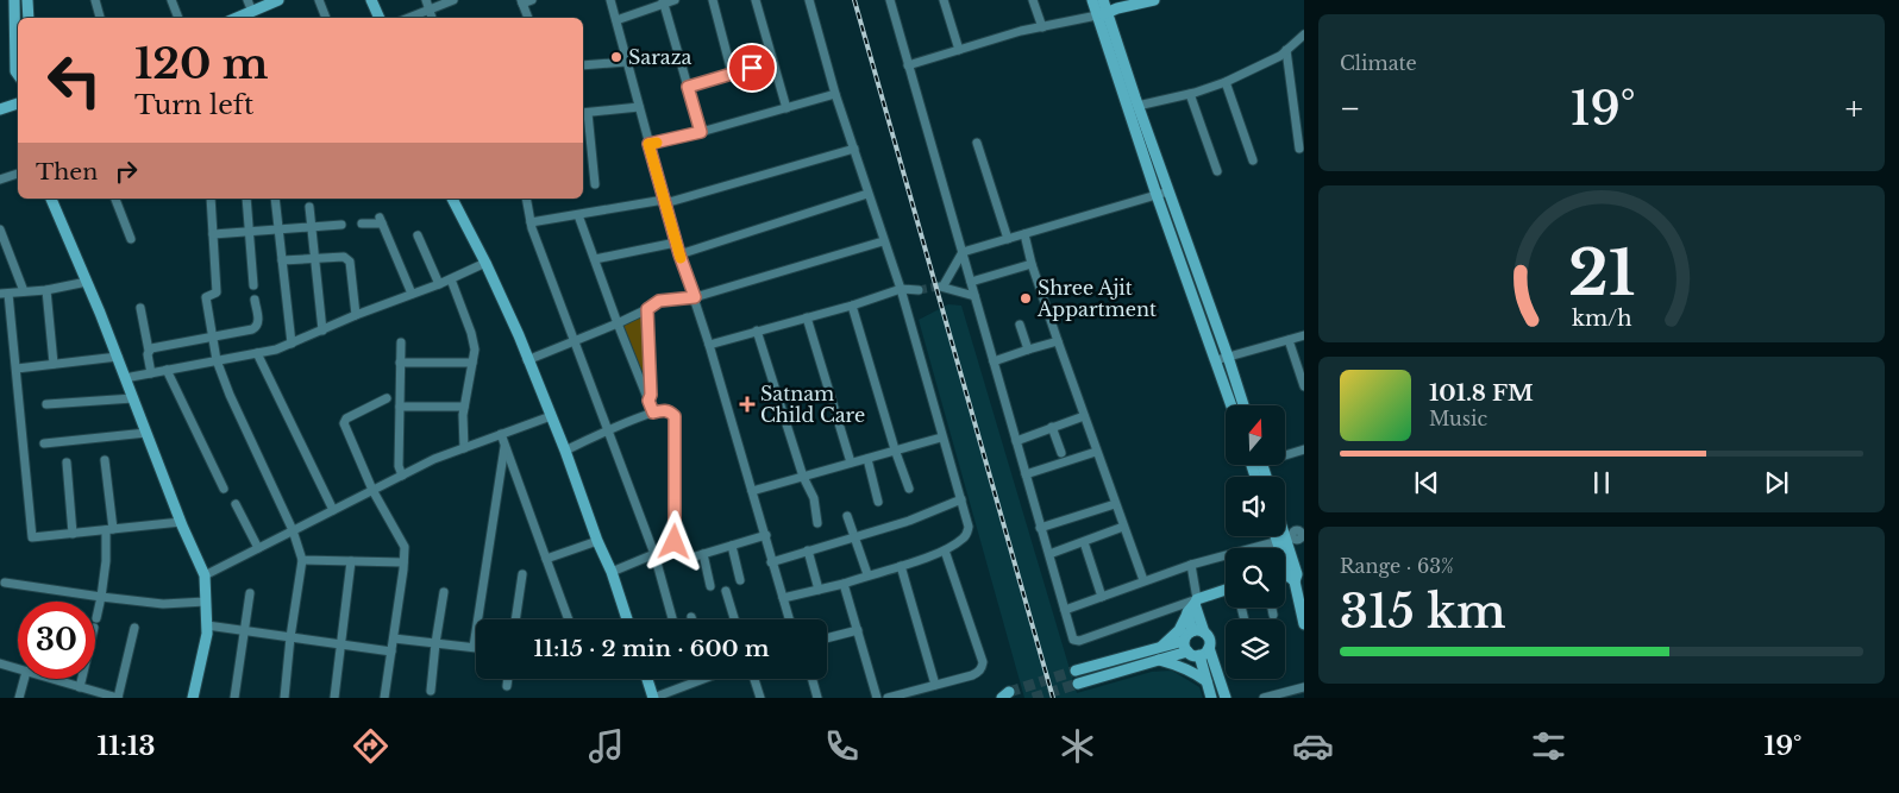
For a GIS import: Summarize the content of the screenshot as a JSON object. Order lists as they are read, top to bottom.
{
  "places": {
    "other": ["Saraza", "Shree Ajit Appartment"],
    "health": ["Satnam Child Care"]
  },
  "north": "top",
  "page": {
    "tile": [
      "Climate",
      ["Range · 63%", "315 km"]
    ],
    "turn": ["120 m", "Turn left"],
    "heat": ["−", "19°", "+"],
    "then": "Then",
    "song": ["101.8 FM", "Music"],
    "limit": "30",
    "trip": "11:15 · 2 min · 600 m",
    "tabs": ["11:13", "19°"],
    "gauge": ["21", "km/h"]
  }
}
